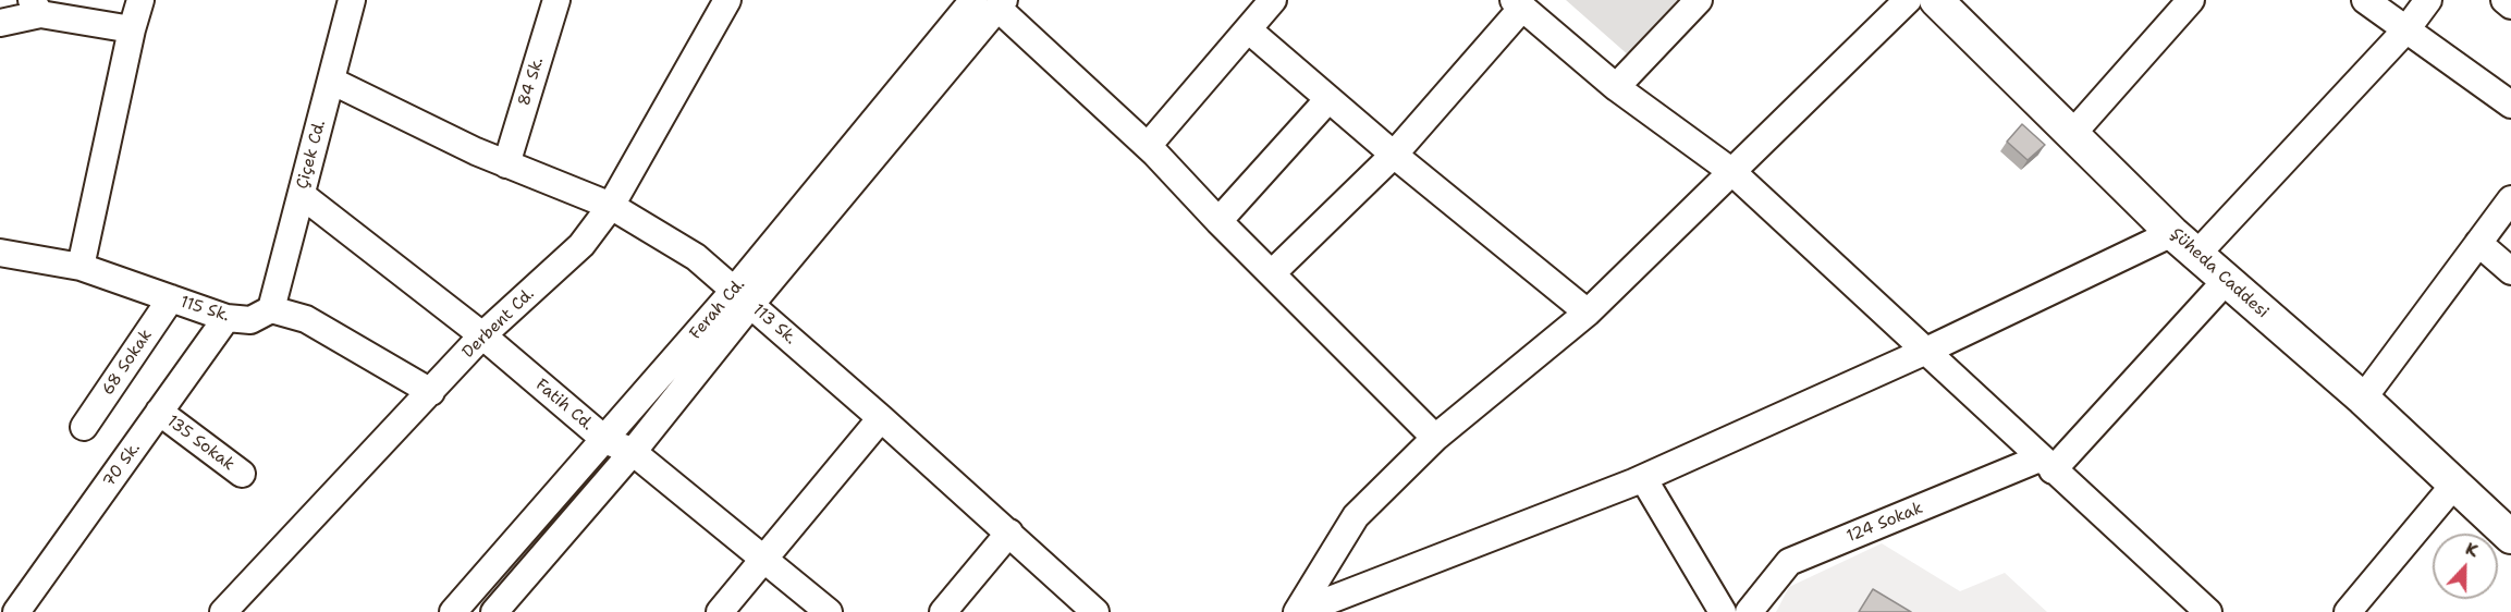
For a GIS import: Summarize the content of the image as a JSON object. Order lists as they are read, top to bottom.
{
  "streets": {
    "main road": ["Şüheda Caddesi"],
    "street": [
      "84 Sk.",
      "Çiçek Cd.",
      "115 Sk.",
      "Ferah Cd.",
      "Derbent Cd.",
      "113 Sk.",
      "68 Sokak",
      "Fatih Cd.",
      "135 Sokak",
      "70 Sk.",
      "124 Sokak"
    ]
  },
  "crossings": [
    ["84 Sk.", "113 Sk."],
    ["Çiçek Cd.", "115 Sk."],
    ["Çiçek Cd.", "113 Sk."],
    ["Çiçek Cd.", "Fatih Cd."],
    ["115 Sk.", "68 Sokak"],
    ["115 Sk.", "70 Sk."],
    ["Ferah Cd.", "113 Sk."],
    ["Ferah Cd.", "Fatih Cd."],
    ["Derbent Cd.", "113 Sk."],
    ["Derbent Cd.", "Fatih Cd."],
    ["135 Sokak", "70 Sk."]
  ],
  "north": "top"
}
